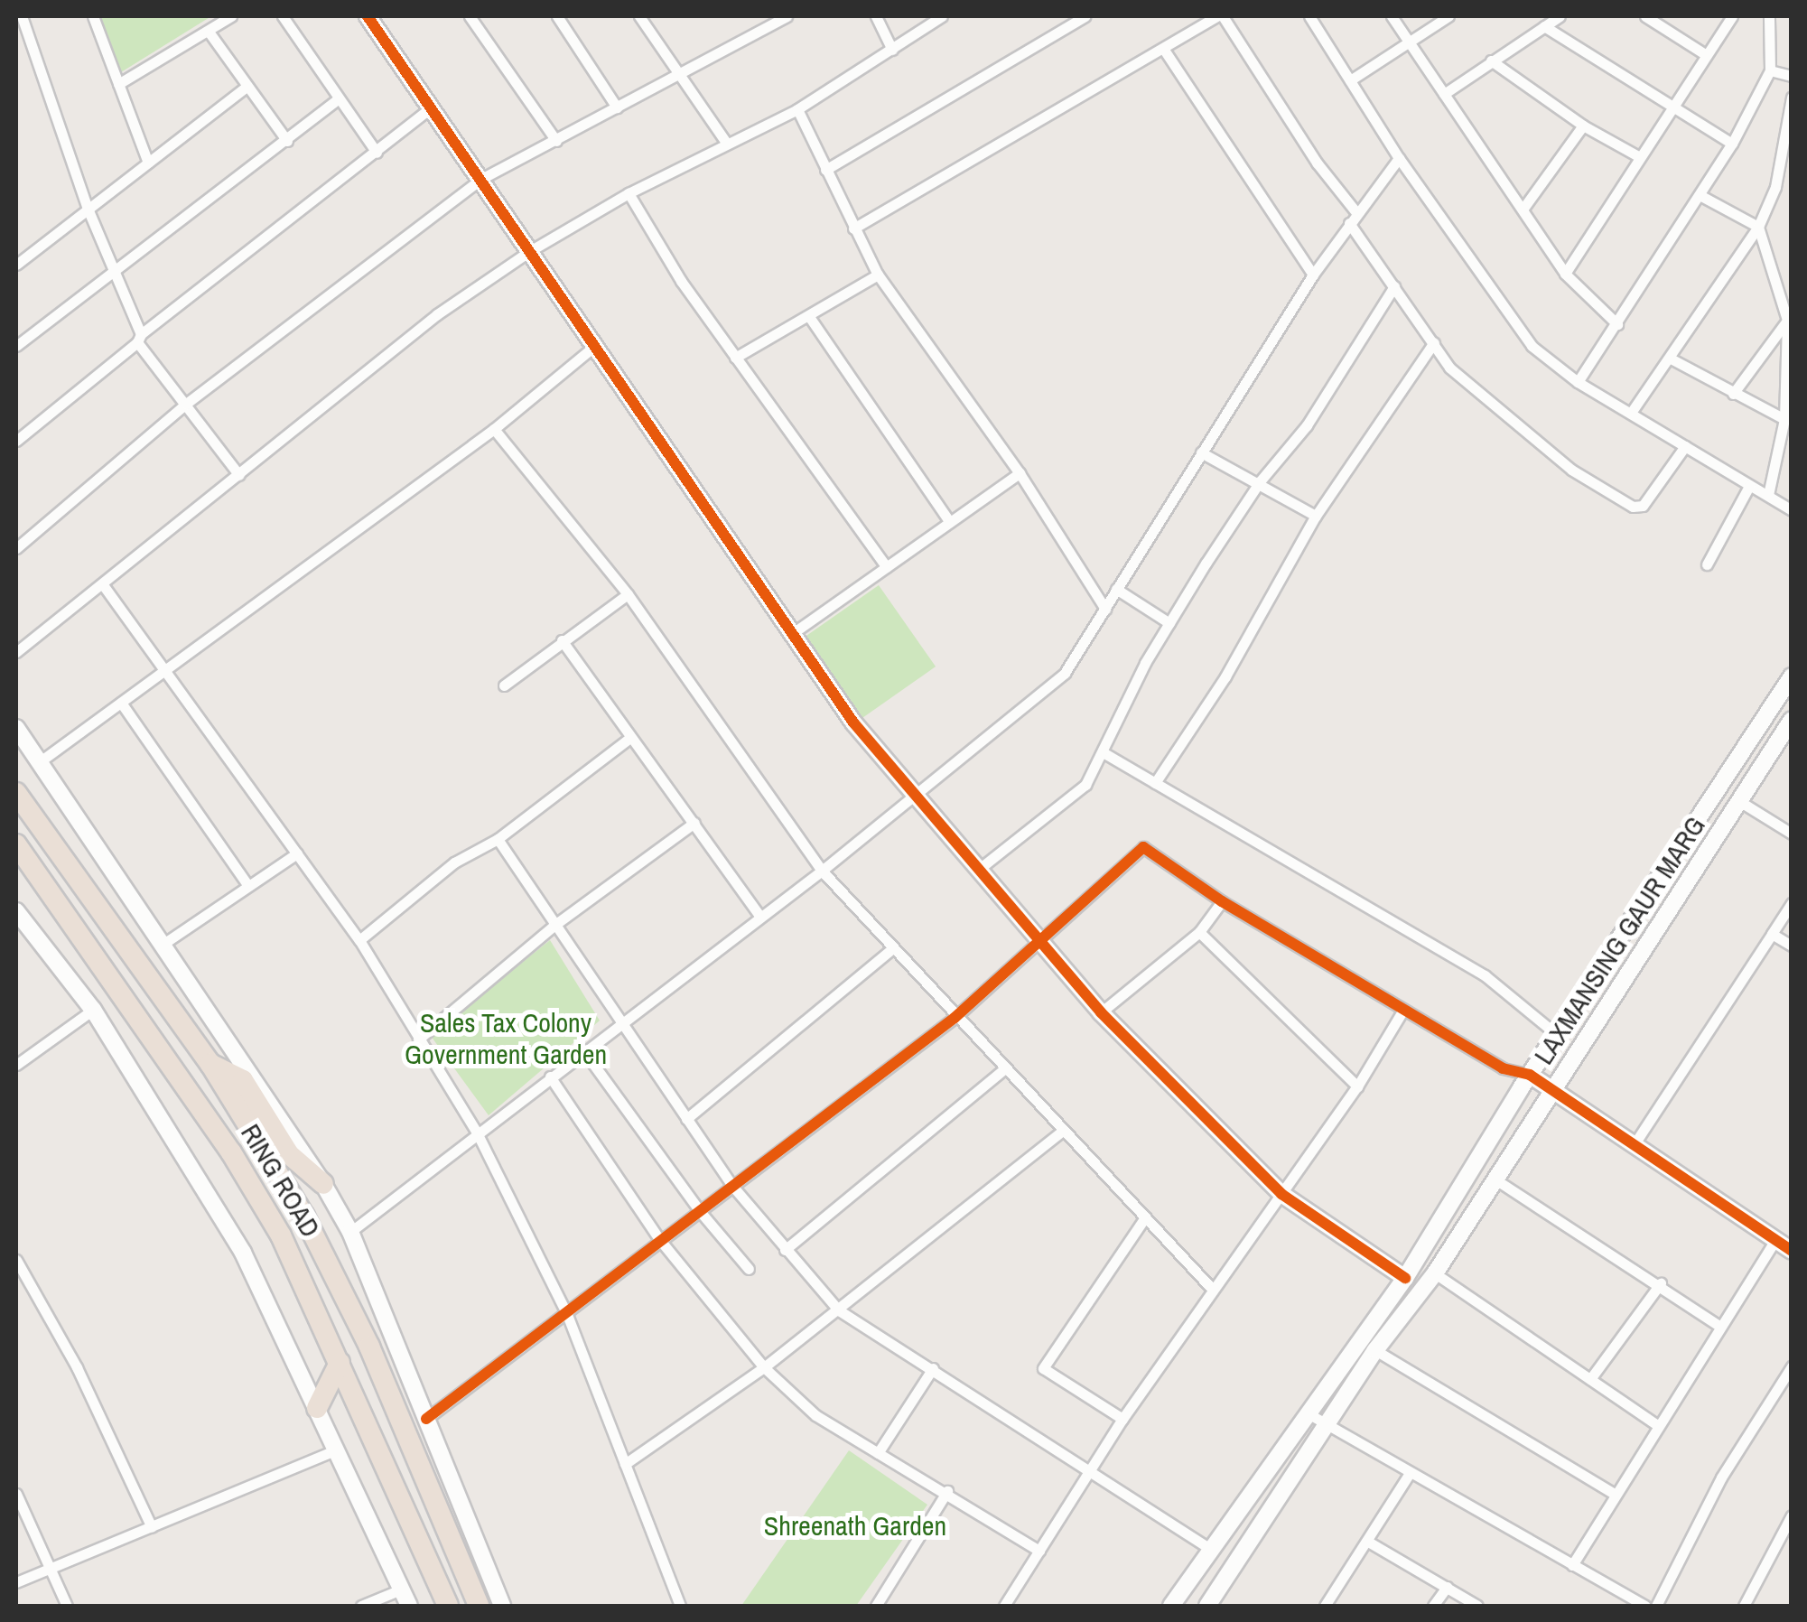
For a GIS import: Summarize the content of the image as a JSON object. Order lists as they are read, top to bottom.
{
  "streets": {
    "highway": ["RING ROAD"],
    "street": ["LAXMANSING GAUR MARG"]
  },
  "parks": ["Sales Tax Colony Government Garden", "Shreenath Garden"]
}
